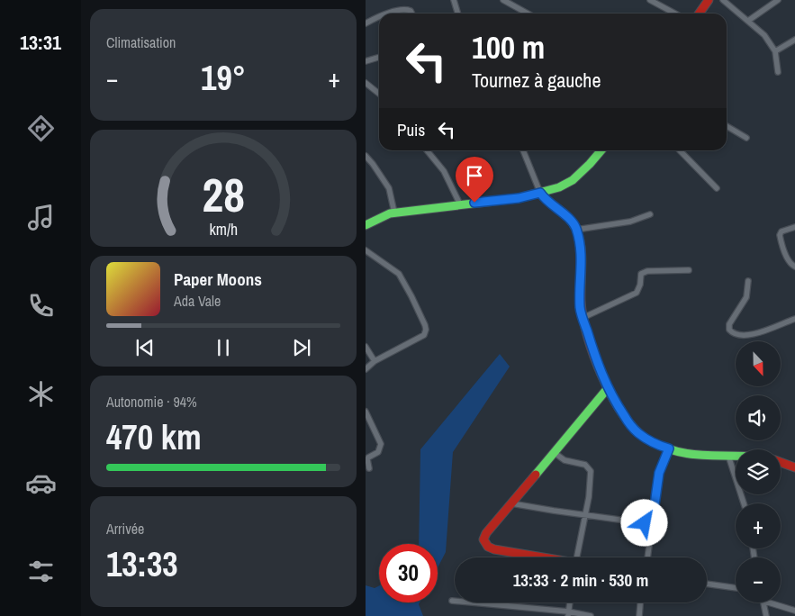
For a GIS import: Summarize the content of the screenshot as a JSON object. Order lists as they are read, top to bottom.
{
  "north": "bottom",
  "page": {
    "tabs": "13:31",
    "tile": [
      "Climatisation",
      ["Autonomie · 94%", "470 km"],
      ["Arrivée", "13:33"]
    ],
    "turn": ["100 m", "Tournez à gauche"],
    "heat": ["−", "19°", "+"],
    "then": "Puis",
    "song": ["Paper Moons", "Ada Vale"],
    "map_buttons": ["+", "−"],
    "limit": "30",
    "trip": "13:33 · 2 min · 530 m",
    "gauge": ["28", "km/h"]
  }
}
